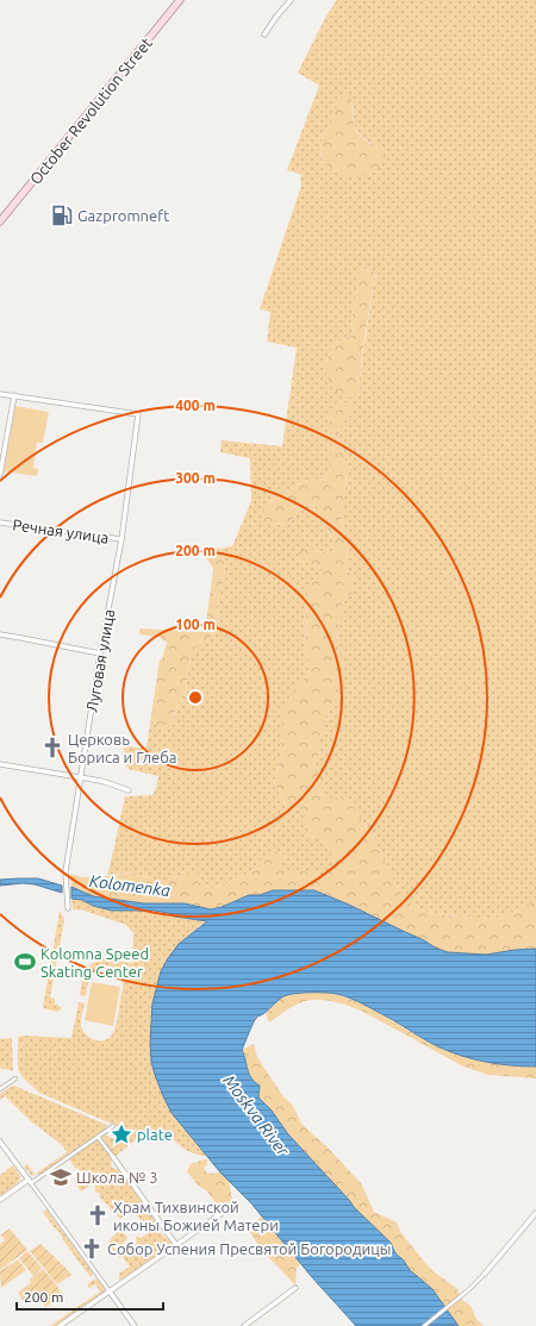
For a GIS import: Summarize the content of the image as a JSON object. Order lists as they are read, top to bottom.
{
  "streets": {
    "main road": ["October Revolution Street"],
    "street": ["Речная улица", "Луговая улица"]
  },
  "crossings": [
    ["Речная улица", "Луговая улица"]
  ],
  "water": ["Kolomenka", "Moskva River"],
  "places": {
    "fuel station": ["Gazpromneft"],
    "church": ["Церковь Бориса и Глеба", "Храм Тихвинской иконы Божией Матери", "Собор Успения Пресвятой Богородицы"],
    "sports": ["Kolomna Speed Skating Center"],
    "place": ["plate"],
    "school or university": ["Школа № 3"]
  },
  "scale_bar": "200 m",
  "rings": [
    "400 m",
    "300 m",
    "200 m",
    "100 m"
  ]
}
